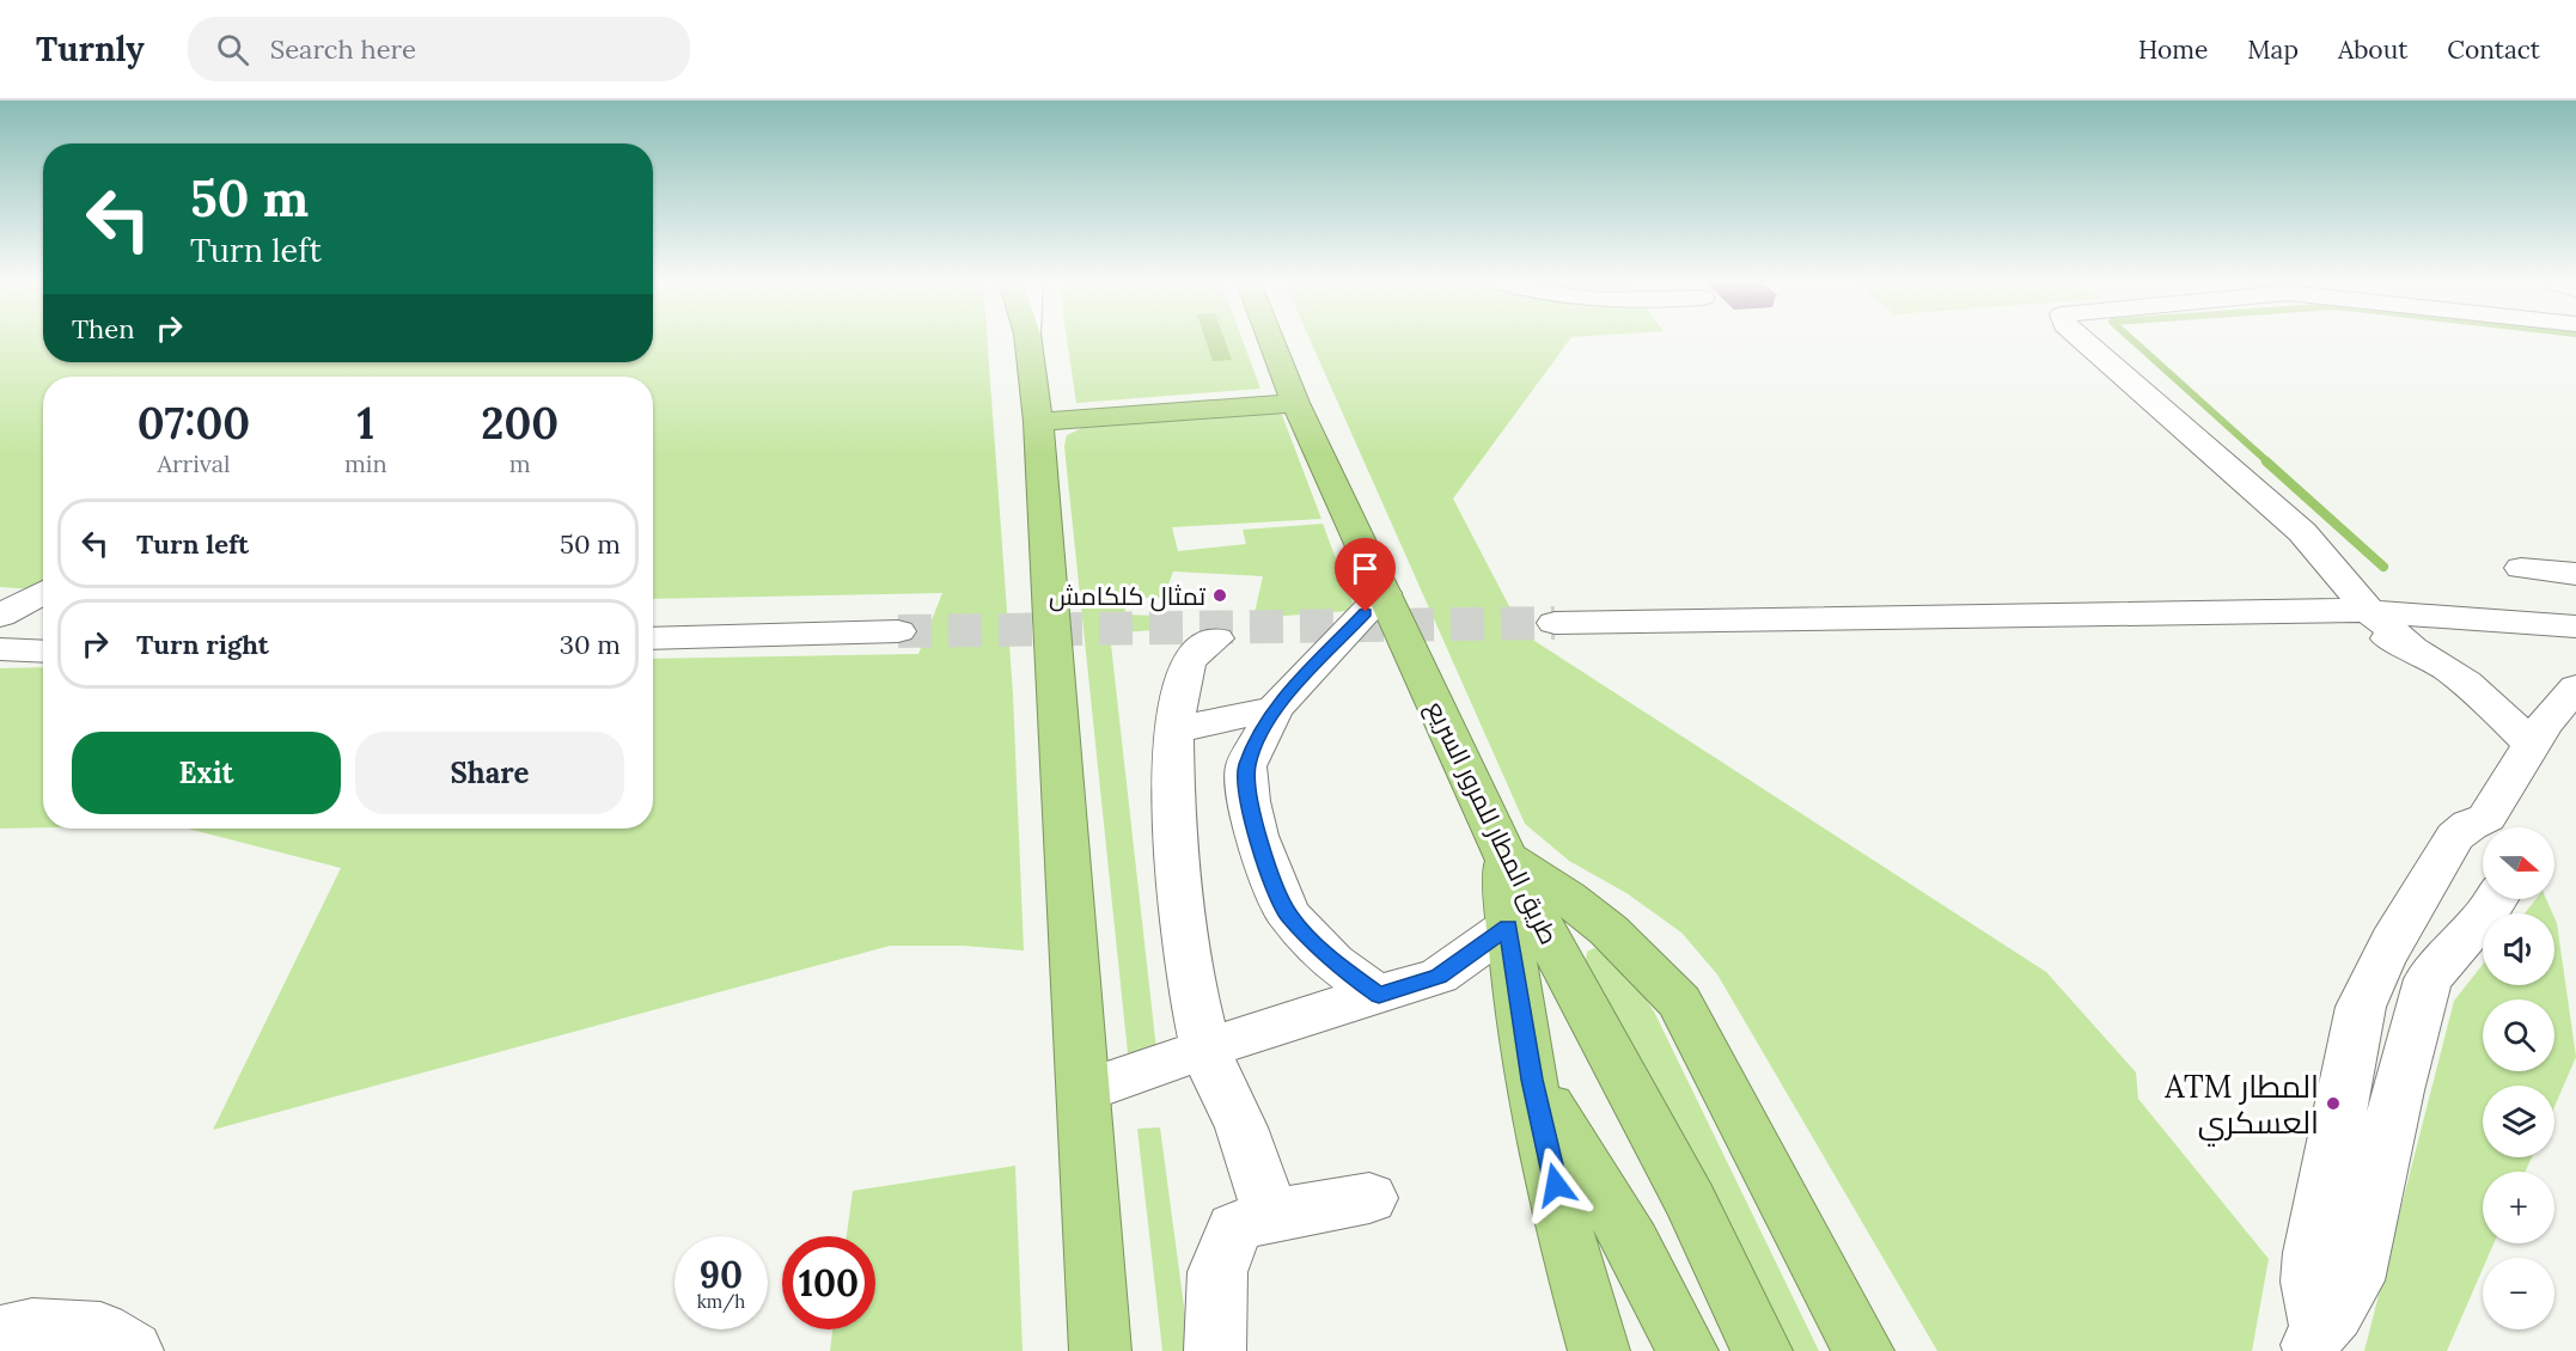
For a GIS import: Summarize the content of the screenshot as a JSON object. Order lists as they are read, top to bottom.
{
  "streets": {
    "highway": ["طريق المطار للمرور السريع"]
  },
  "places": ["تمثال كلكامش", "ATM المطار العسكري"],
  "north": "right",
  "page": {
    "header": "Turnly",
    "search": "Search here",
    "nav": [
      "Home",
      "Map",
      "About",
      "Contact"
    ],
    "turn": ["50 m", "Turn left"],
    "then": "Then",
    "eta": [
      "07:00",
      "Arrival",
      "1",
      "min",
      "200",
      "m"
    ],
    "list": [
      {
        "name": "Turn left",
        "value": "50 m"
      },
      {
        "name": "Turn right",
        "value": "30 m"
      }
    ],
    "buttons": ["Exit", "Share"],
    "map_buttons": ["+", "−"],
    "speed": "90 km/h",
    "limit": "100"
  }
}
